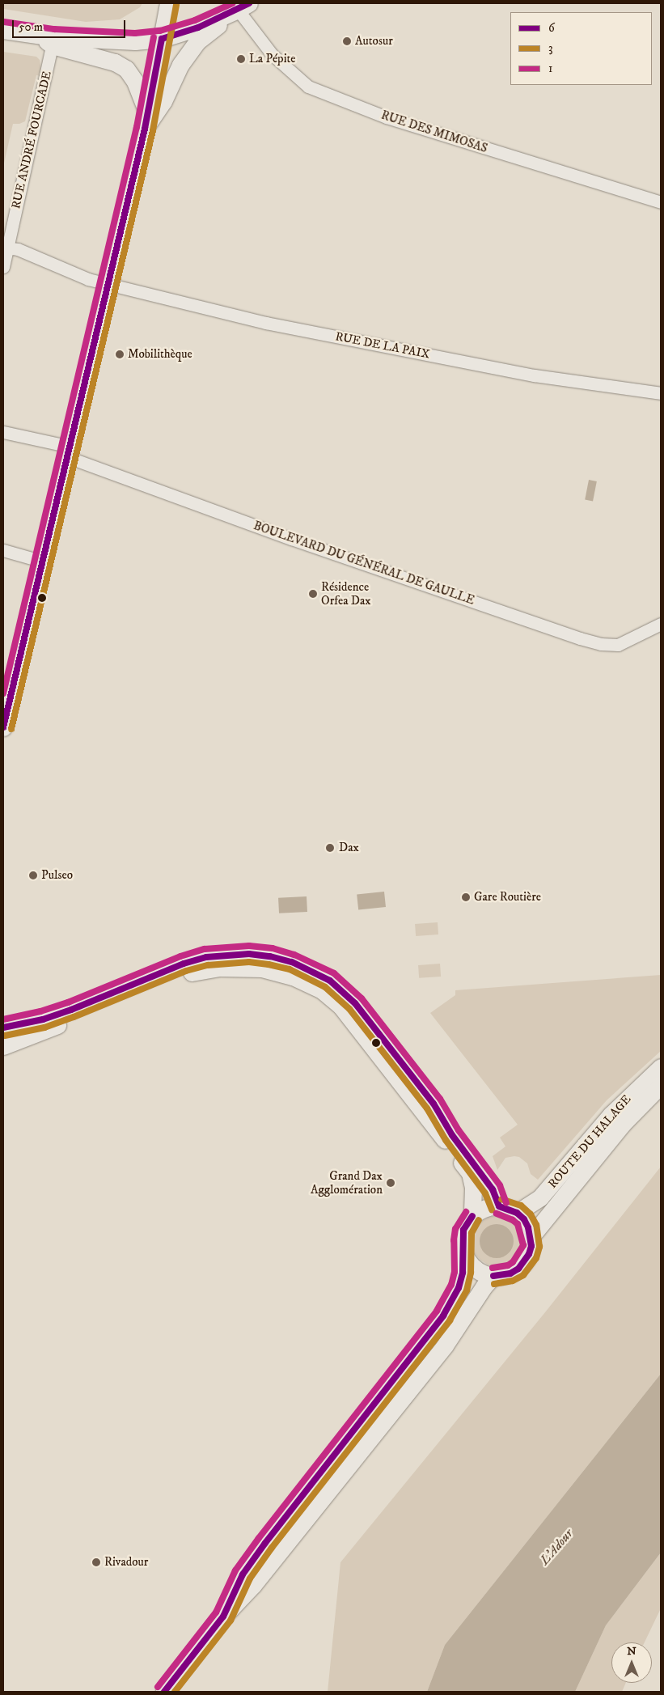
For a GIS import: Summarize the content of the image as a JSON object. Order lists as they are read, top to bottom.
{
  "streets": {
    "main road": ["ROUTE DU HALAGE"],
    "street": [
      "RUE DES MIMOSAS",
      "RUE ANDRÉ FOURCADE",
      "RUE DE LA PAIX",
      "BOULEVARD DU GÉNÉRAL DE GAULLE"
    ]
  },
  "crossings": [
    ["RUE ANDRÉ FOURCADE", "RUE DE LA PAIX"]
  ],
  "water": ["L'Adour"],
  "places": [
    "Autosur",
    "La Pépite",
    "Mobilithèque",
    "Résidence Orfea Dax",
    "Dax",
    "Pulseo",
    "Gare Routière",
    "Grand Dax Agglomération",
    "Rivadour"
  ],
  "lines": ["transit line 6", "transit line 1", "transit line 3"],
  "legend": ["6", "3", "1"],
  "scale_bar": "50 m",
  "north": "top"
}
